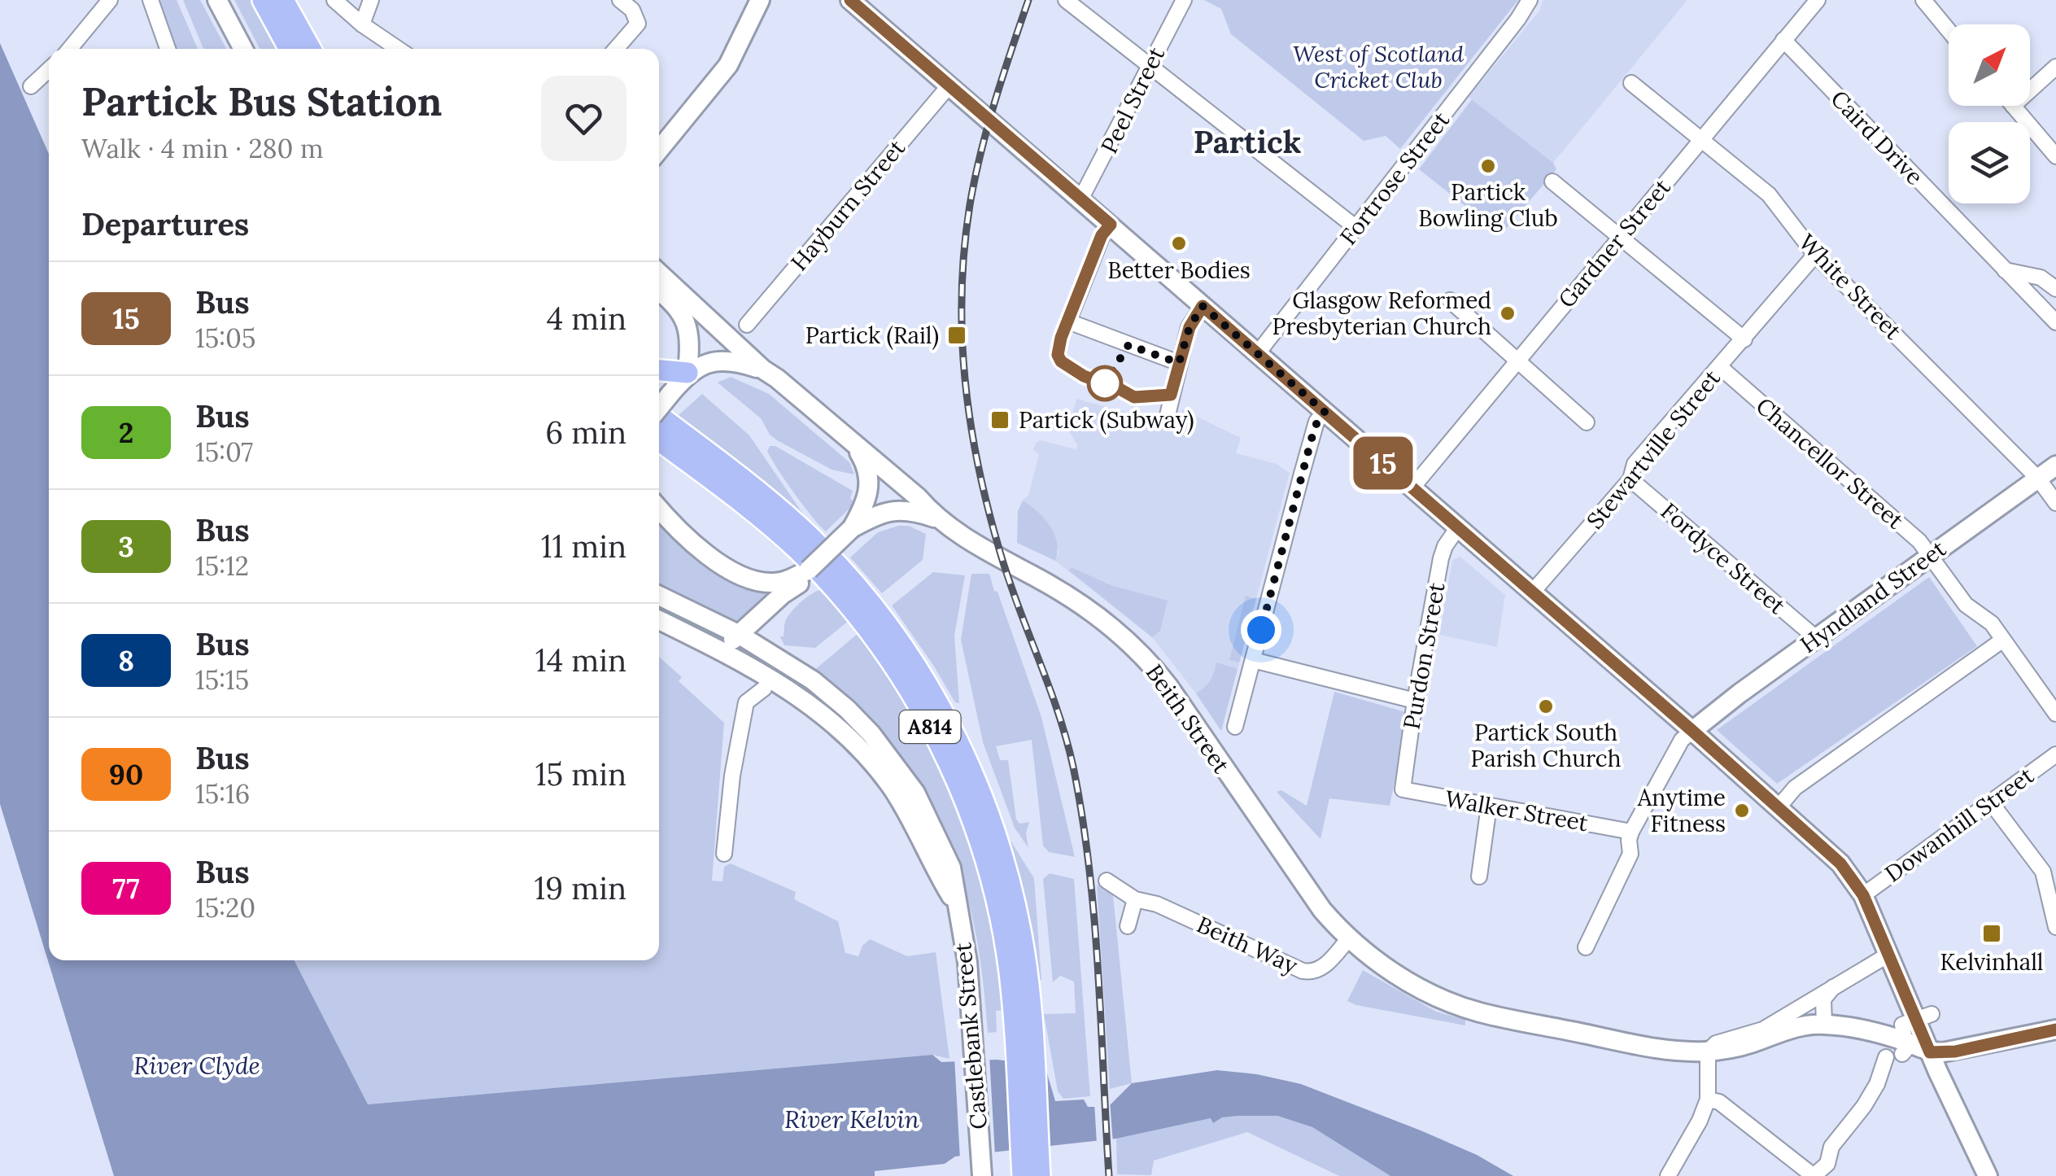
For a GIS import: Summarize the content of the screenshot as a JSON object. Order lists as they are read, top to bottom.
{
  "streets": {
    "main road": [
      "Hyndland Street",
      "Beith Street",
      "A814",
      "Castlebank Street"
    ],
    "street": [
      "Peel Street",
      "Caird Drive",
      "Fortrose Street",
      "Hayburn Street",
      "Gardner Street",
      "White Street",
      "Stewartville Street",
      "Chancellor Street",
      "Fordyce Street",
      "Purdon Street",
      "Walker Street",
      "Dowanhill Street",
      "Beith Way"
    ]
  },
  "crossings": [
    ["Caird Drive", "Gardner Street"],
    ["Gardner Street", "White Street"],
    ["White Street", "Stewartville Street"],
    ["White Street", "Hyndland Street"],
    ["Stewartville Street", "Chancellor Street"],
    ["Stewartville Street", "Fordyce Street"],
    ["Chancellor Street", "Hyndland Street"],
    ["Fordyce Street", "Hyndland Street"],
    ["Purdon Street", "Walker Street"],
    ["Beith Street", "Beith Way"]
  ],
  "districts": ["Partick"],
  "water": ["River Clyde", "River Kelvin"],
  "parks": ["West of Scotland Cricket Club"],
  "places": {
    "other": [
      "Partick Bowling Club",
      "Better Bodies",
      "Glasgow Reformed Presbyterian Church",
      "Partick South Parish Church",
      "Anytime Fitness"
    ],
    "transit": ["Partick (Rail)", "Partick (Subway)", "Kelvinhall"]
  },
  "lines": ["bus line 15"],
  "north": "top right",
  "page": {
    "on_map": "15",
    "heading": [
      ["Partick Bus Station", "Walk · 4 min · 280 m"],
      "Departures"
    ],
    "list": [
      {
        "mark": "15",
        "name": "Bus",
        "note": "15:05",
        "value": "4 min"
      },
      {
        "mark": "2",
        "name": "Bus",
        "note": "15:07",
        "value": "6 min"
      },
      {
        "mark": "3",
        "name": "Bus",
        "note": "15:12",
        "value": "11 min"
      },
      {
        "mark": "8",
        "name": "Bus",
        "note": "15:15",
        "value": "14 min"
      },
      {
        "mark": "90",
        "name": "Bus",
        "note": "15:16",
        "value": "15 min"
      },
      {
        "mark": "77",
        "name": "Bus",
        "note": "15:20",
        "value": "19 min"
      }
    ]
  }
}
